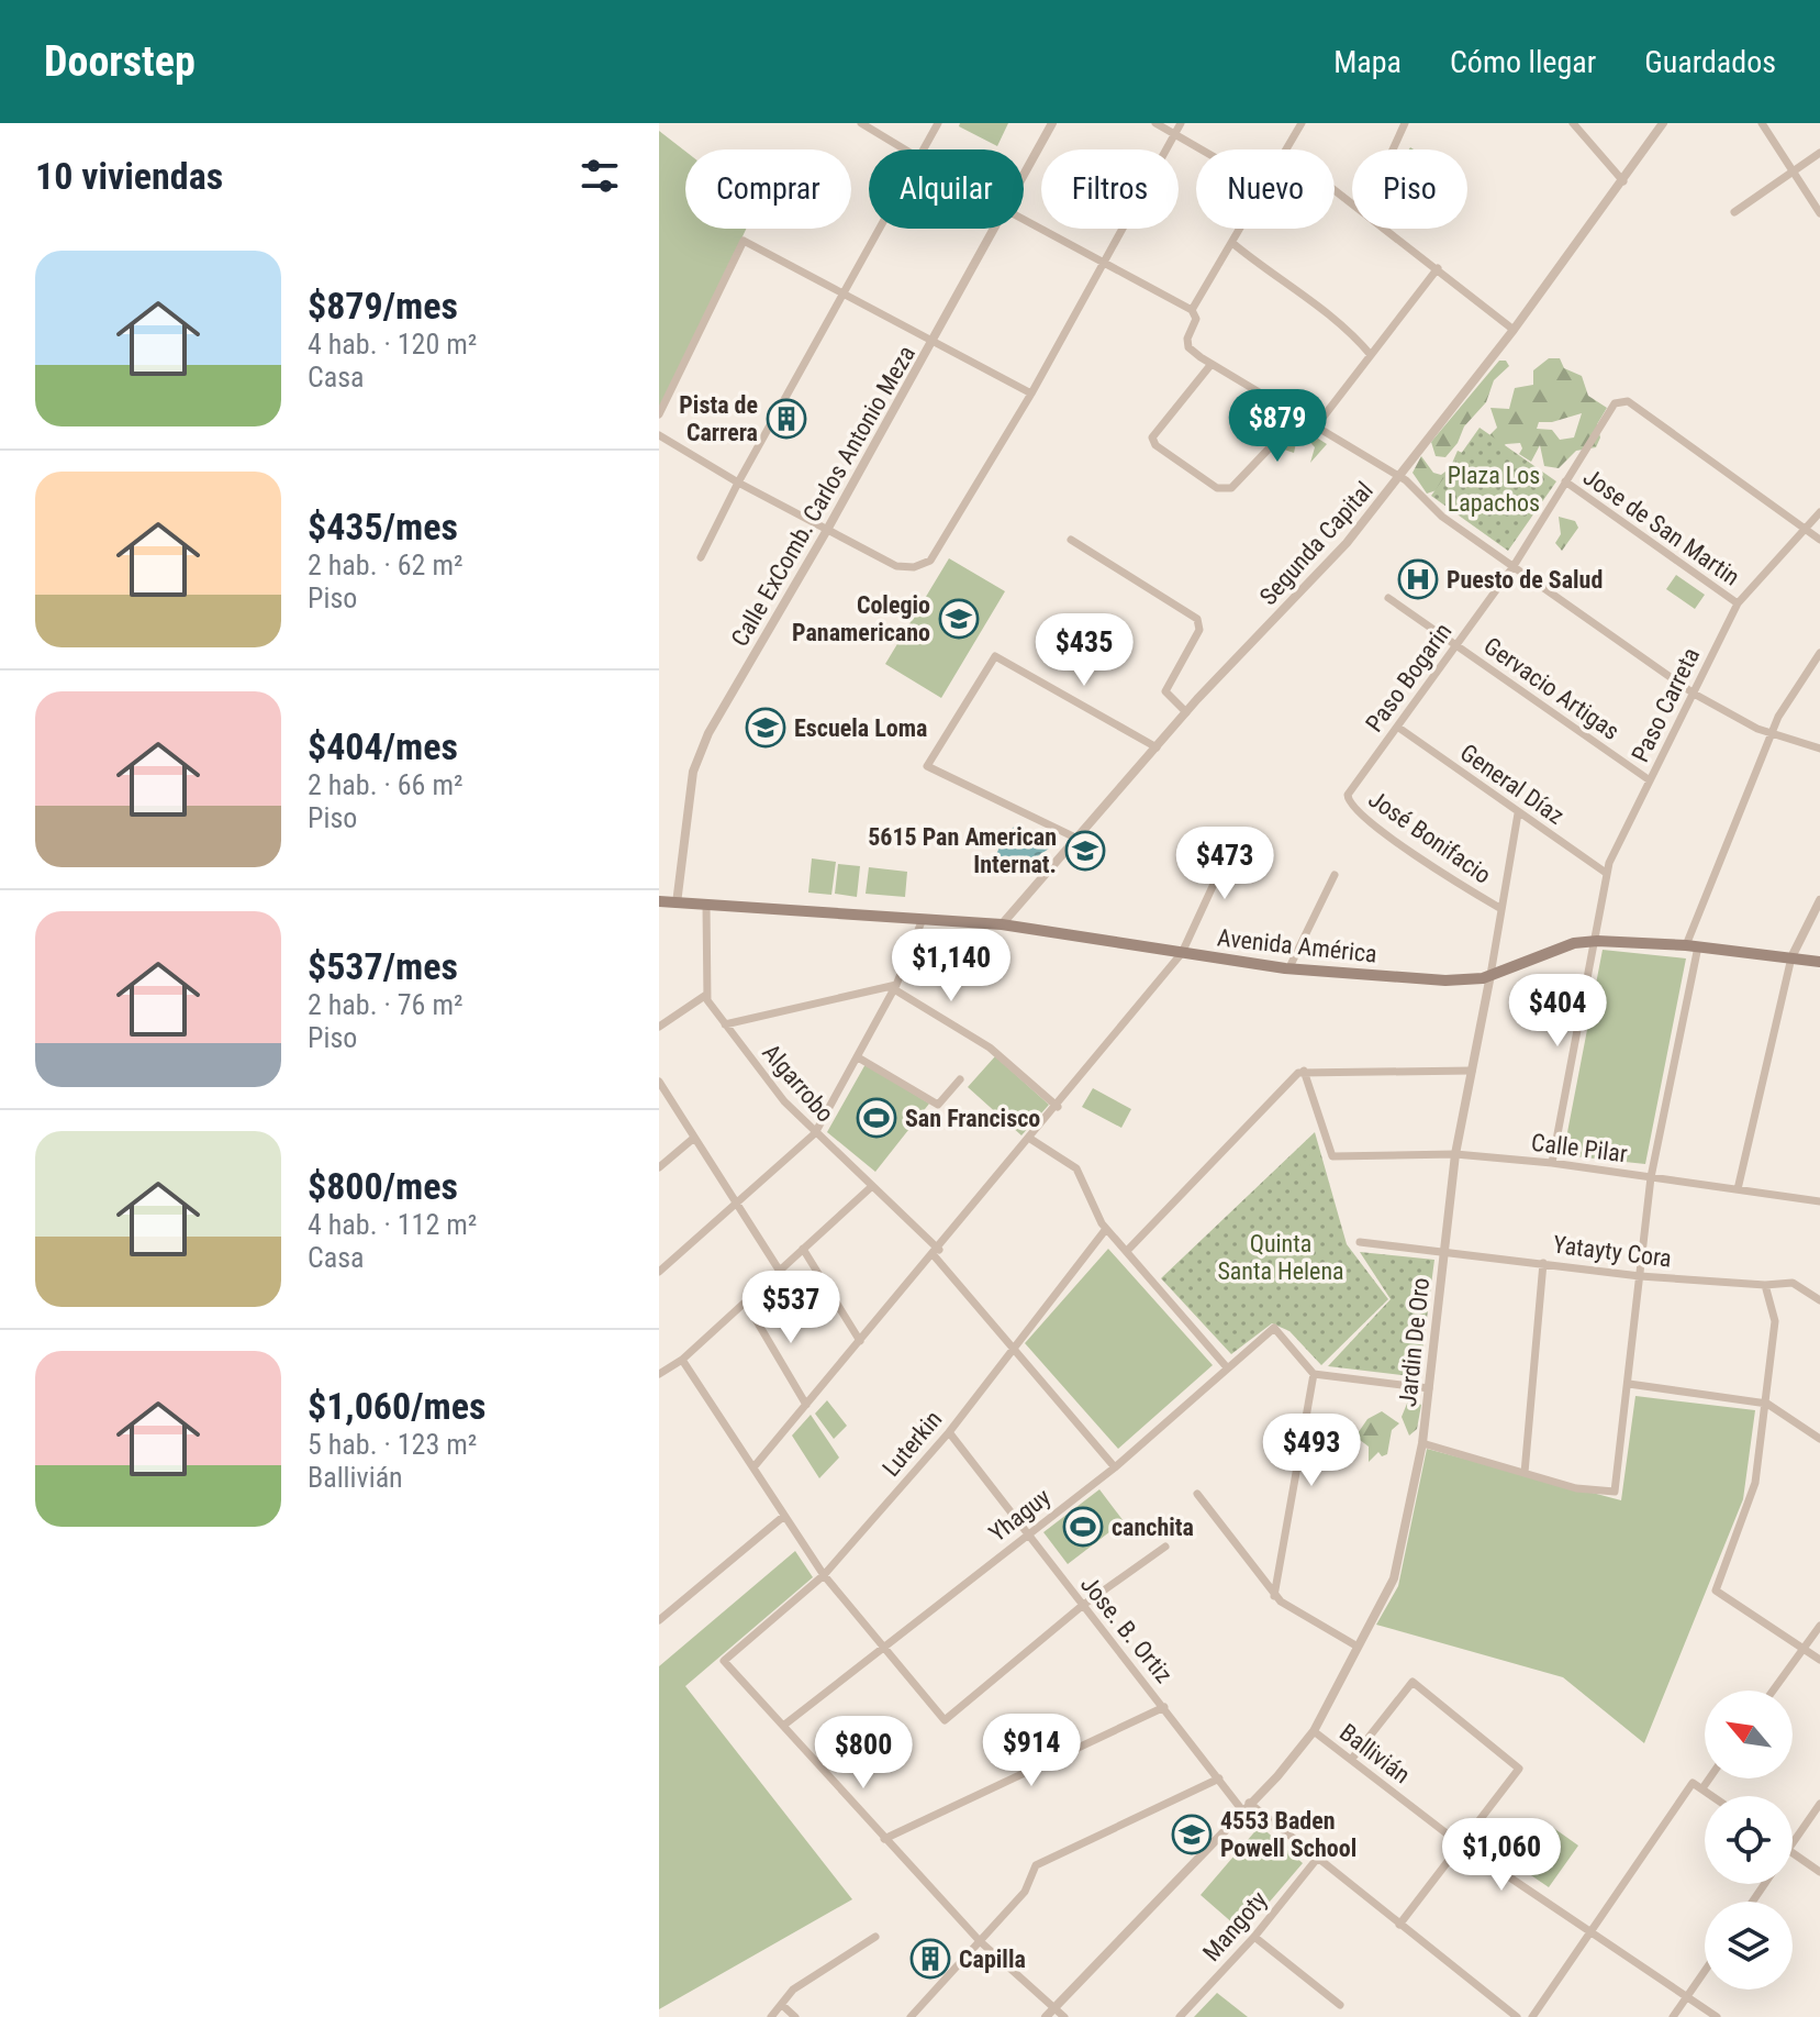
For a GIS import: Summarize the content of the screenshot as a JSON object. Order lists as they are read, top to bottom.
{
  "streets": {
    "main road": ["Avenida América"],
    "street": [
      "Calle ExComb. Carlos Antonio Meza",
      "Jose de San Martin",
      "Segunda Capital",
      "Paso Bogarin",
      "Gervacio Artigas",
      "Paso Carreta",
      "General Díaz",
      "José Bonifacio",
      "Algarrobo",
      "Calle Pilar",
      "Yatayty Cora",
      "Jardin De Oro",
      "Luterkin",
      "Yhaguy",
      "Jose. B. Ortiz",
      "Ballivián",
      "Mangoty"
    ]
  },
  "crossings": [
    ["Calle ExComb. Carlos Antonio Meza", "Avenida América"],
    ["Jose de San Martin", "Paso Bogarin"],
    ["Jose de San Martin", "Paso Carreta"],
    ["Segunda Capital", "Avenida América"],
    ["Paso Bogarin", "Gervacio Artigas"],
    ["Paso Bogarin", "Paso Carreta"],
    ["Paso Bogarin", "General Díaz"],
    ["Paso Bogarin", "José Bonifacio"],
    ["Gervacio Artigas", "Paso Carreta"],
    ["Paso Carreta", "General Díaz"],
    ["Paso Carreta", "Avenida América"],
    ["Paso Carreta", "Calle Pilar"],
    ["General Díaz", "Jardin De Oro"],
    ["José Bonifacio", "Jardin De Oro"],
    ["Avenida América", "Jardin De Oro"],
    ["Algarrobo", "Luterkin"],
    ["Algarrobo", "Yhaguy"],
    ["Calle Pilar", "Jardin De Oro"],
    ["Yatayty Cora", "Jardin De Oro"],
    ["Jardin De Oro", "Jose. B. Ortiz"],
    ["Jardin De Oro", "Ballivián"],
    ["Luterkin", "Yhaguy"],
    ["Luterkin", "Jose. B. Ortiz"],
    ["Yhaguy", "Jose. B. Ortiz"],
    ["Jose. B. Ortiz", "Mangoty"]
  ],
  "parks": ["Plaza Los Lapachos", "Quinta Santa Helena"],
  "places": {
    "building": ["Pista de Carrera", "Capilla"],
    "hospital": ["Puesto de Salud"],
    "school or university": [
      "Colegio Panamericano",
      "Escuela Loma",
      "5615 Pan American Internat.",
      "4553 Baden Powell School"
    ],
    "sports": ["San Francisco", "canchita"]
  },
  "north": "top left",
  "page": {
    "header": "Doorstep",
    "nav": ["Mapa", "Cómo llegar", "Guardados"],
    "heading": "10 viviendas",
    "chip": [
      "Comprar",
      "Alquilar",
      "Filtros",
      "Nuevo",
      "Piso"
    ],
    "list": [
      {
        "name": "$879/mes",
        "note": "4 hab. · 120 m² · Casa"
      },
      {
        "name": "$435/mes",
        "note": "2 hab. · 62 m² · Piso"
      },
      {
        "name": "$404/mes",
        "note": "2 hab. · 66 m² · Piso"
      },
      {
        "name": "$537/mes",
        "note": "2 hab. · 76 m² · Piso"
      },
      {
        "name": "$800/mes",
        "note": "4 hab. · 112 m² · Casa"
      },
      {
        "name": "$1,060/mes",
        "note": "5 hab. · 123 m² · Ballivián"
      }
    ],
    "price": [
      "$879",
      "$435",
      "$473",
      "$1,140",
      "$404",
      "$537",
      "$493",
      "$914",
      "$800",
      "$1,060"
    ]
  }
}
